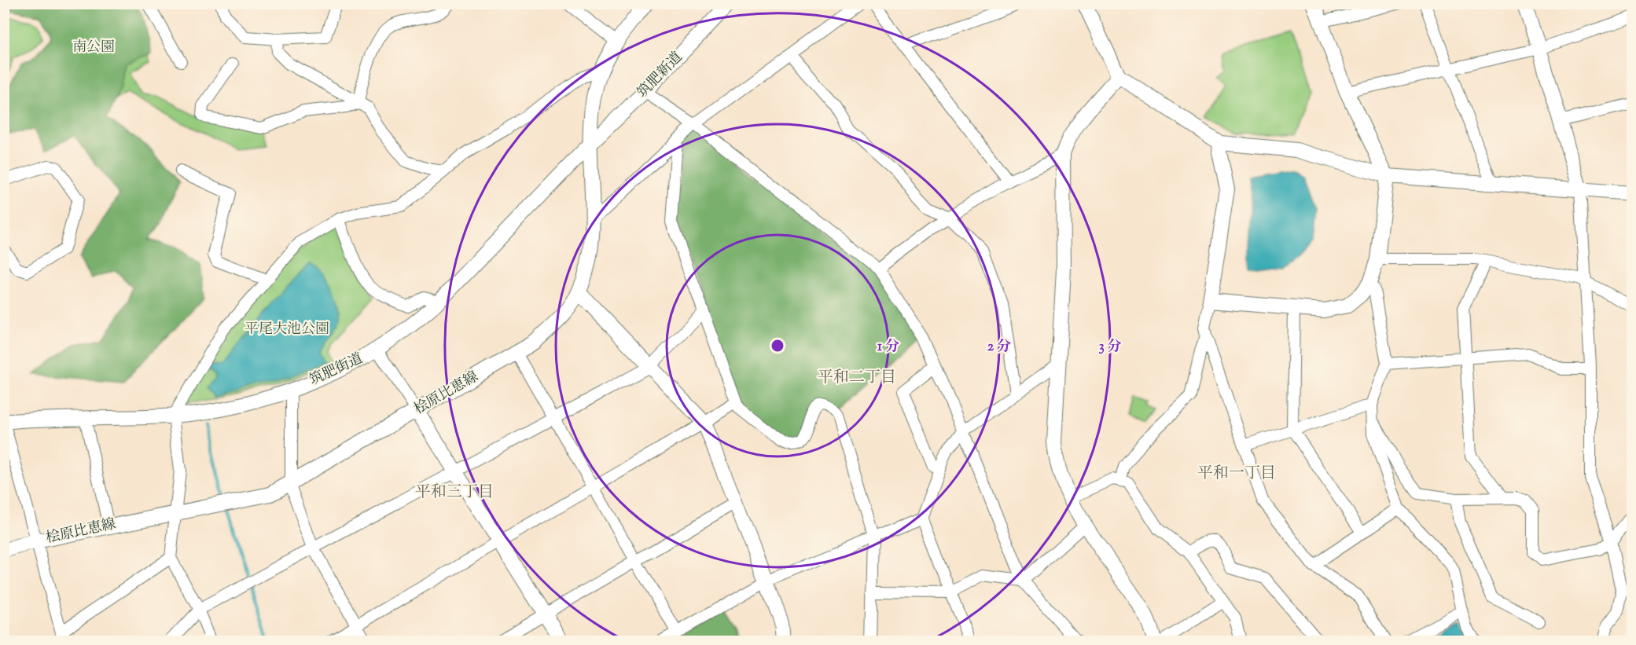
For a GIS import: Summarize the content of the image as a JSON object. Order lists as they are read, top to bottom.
{
  "streets": {
    "street": ["筑肥新道", "筑肥街道", "桧原比恵線"]
  },
  "crossings": [
    ["筑肥新道", "筑肥街道"],
    ["筑肥新道", "桧原比恵線"],
    ["筑肥街道", "桧原比恵線"]
  ],
  "districts": ["平和二丁目", "平和一丁目", "平和三丁目"],
  "parks": ["南公園", "平尾大池公園"],
  "rings": ["1 分", "2 分", "3 分"]
}
